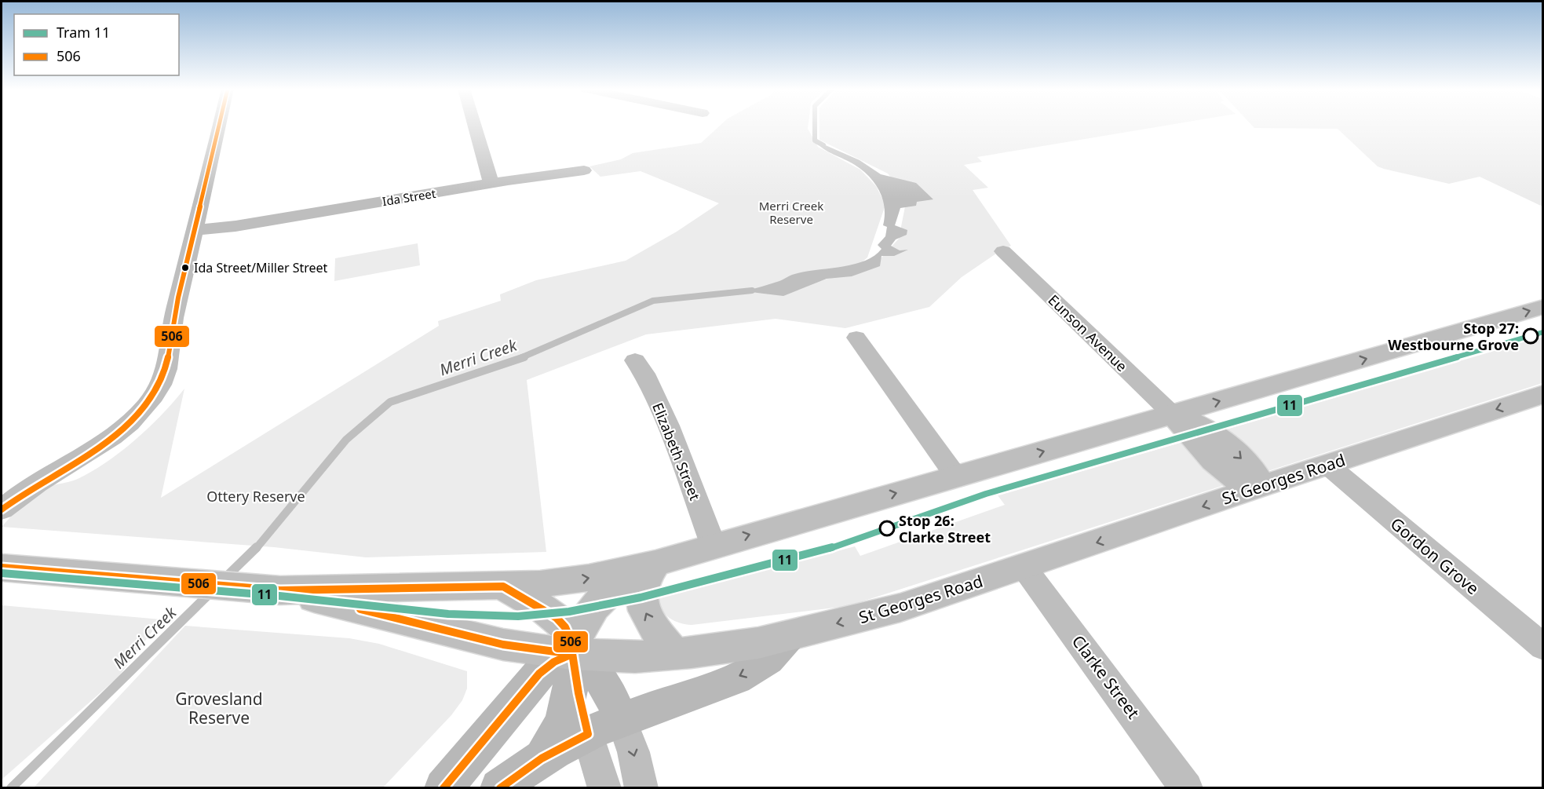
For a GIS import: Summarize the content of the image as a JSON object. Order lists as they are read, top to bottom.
{
  "streets": {
    "highway": ["St Georges Road"],
    "street": [
      "Ida Street",
      "Eunson Avenue",
      "Elizabeth Street",
      "Gordon Grove",
      "Clarke Street"
    ]
  },
  "crossings": [
    ["Eunson Avenue", "St Georges Road"],
    ["Elizabeth Street", "St Georges Road"],
    ["St Georges Road", "Gordon Grove"],
    ["St Georges Road", "Clarke Street"]
  ],
  "water": ["Merri Creek"],
  "parks": ["Merri Creek Reserve", "Ottery Reserve", "Grovesland Reserve"],
  "places": ["Ida Street/Miller Street", "Stop 27: Westbourne Grove", "Stop 26: Clarke Street"],
  "lines": ["transit line 506", "tram line 11"],
  "legend": ["Tram 11", "506"]
}
